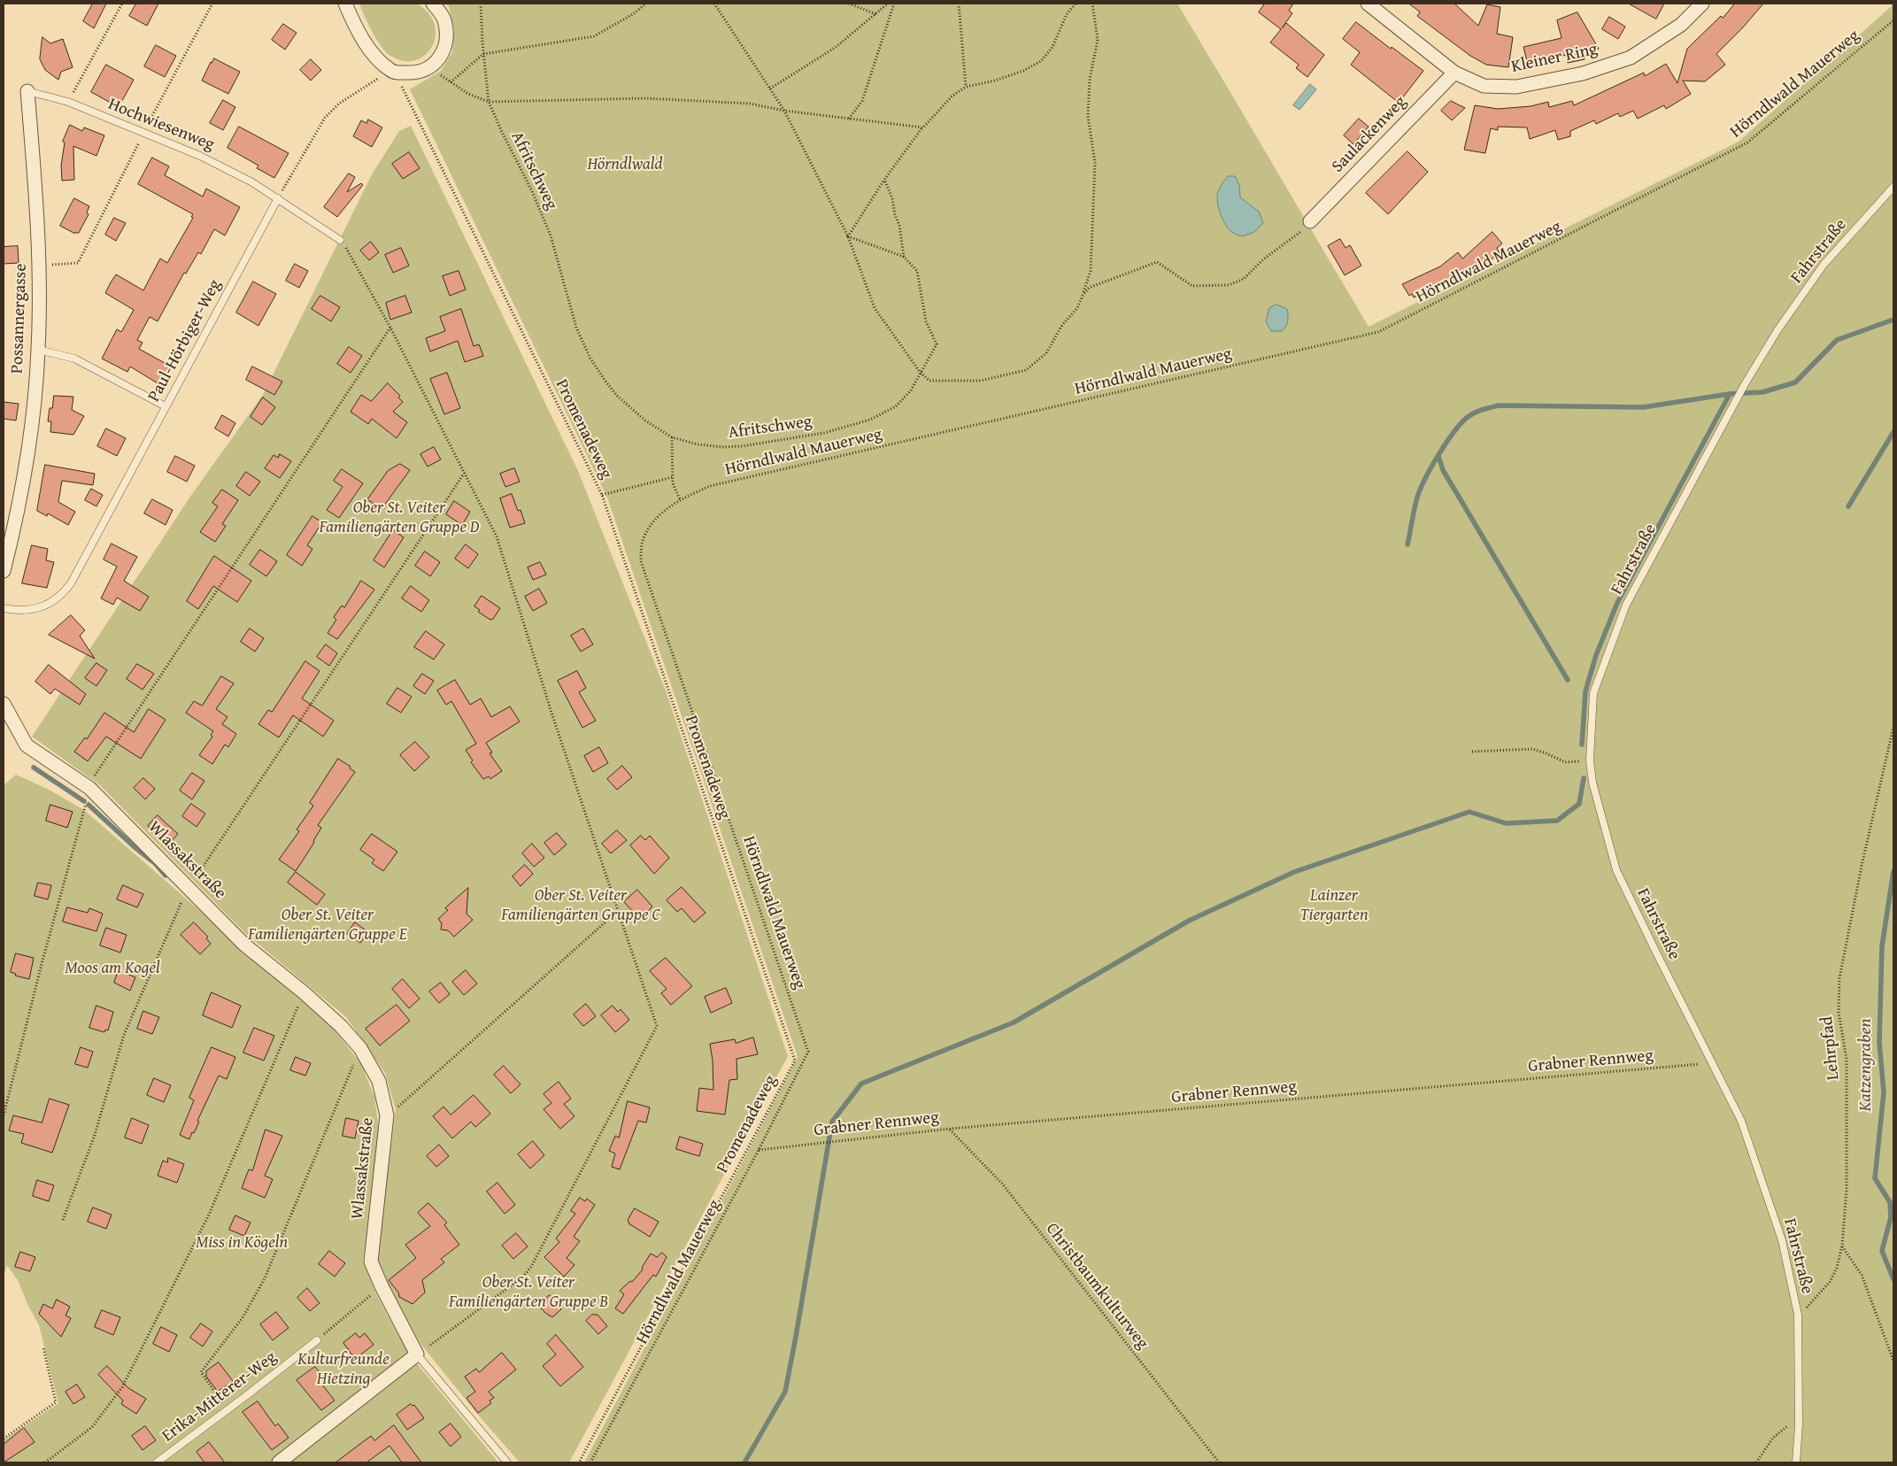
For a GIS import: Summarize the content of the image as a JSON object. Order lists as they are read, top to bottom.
{
  "streets": {
    "street": [
      "Kleiner Ring",
      "Saulackenweg",
      "Possannergasse",
      "Wlassakstraße"
    ],
    "lane": [
      "Hochwiesenweg",
      "Fahrstraße",
      "Paul-Hörbiger-Weg",
      "Erika-Mitterer-Weg"
    ],
    "path": [
      "Hörndlwald Mauerweg",
      "Afritschweg",
      "Promenadeweg",
      "Lehrpfad",
      "Grabner Rennweg",
      "Christbaumkulturweg"
    ]
  },
  "crossings": [
    ["Kleiner Ring", "Saulackenweg"],
    ["Hörndlwald Mauerweg", "Grabner Rennweg"],
    ["Hochwiesenweg", "Possannergasse"],
    ["Hochwiesenweg", "Paul-Hörbiger-Weg"],
    ["Fahrstraße", "Lehrpfad"],
    ["Fahrstraße", "Grabner Rennweg"],
    ["Grabner Rennweg", "Christbaumkulturweg"]
  ],
  "water": ["Katzengraben"],
  "parks": [
    "Hörndlwald",
    "Ober St. Veiter Familiengärten Gruppe D",
    "Ober St. Veiter Familiengärten Gruppe C",
    "Lainzer Tiergarten",
    "Ober St. Veiter Familiengärten Gruppe E",
    "Moos am Kogel",
    "Miss in Kögeln",
    "Ober St. Veiter Familiengärten Gruppe B",
    "Kulturfreunde Hietzing"
  ]
}
